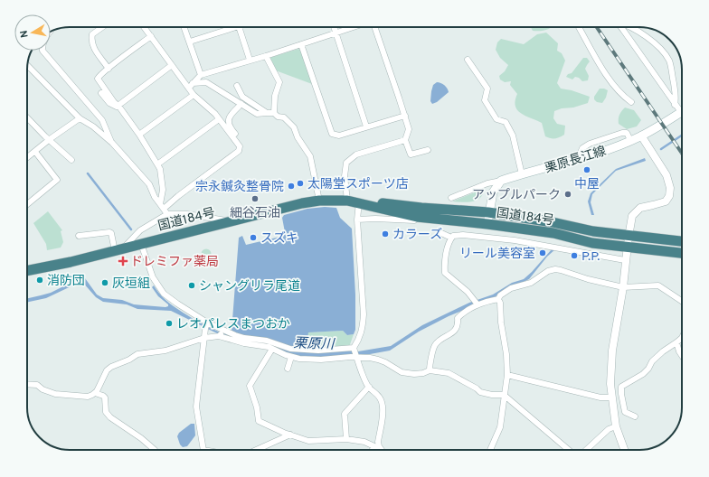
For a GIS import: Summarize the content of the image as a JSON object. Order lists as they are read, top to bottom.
{
  "streets": {
    "highway": ["国道184号"],
    "main road": ["栗原長江線"]
  },
  "water": ["栗原川"],
  "places": {
    "other": [
      "中屋",
      "太陽堂スポーツ店",
      "宗永鍼灸整骨院",
      "アップルパーク",
      "細谷石油",
      "カラーズ",
      "スズキ",
      "リール美容室",
      "P.P.",
      "消防団",
      "灰垣組",
      "シャングリラ尾道",
      "レオパレスまつおか"
    ],
    "health": ["ドレミファ薬局"]
  },
  "north": "left"
}
